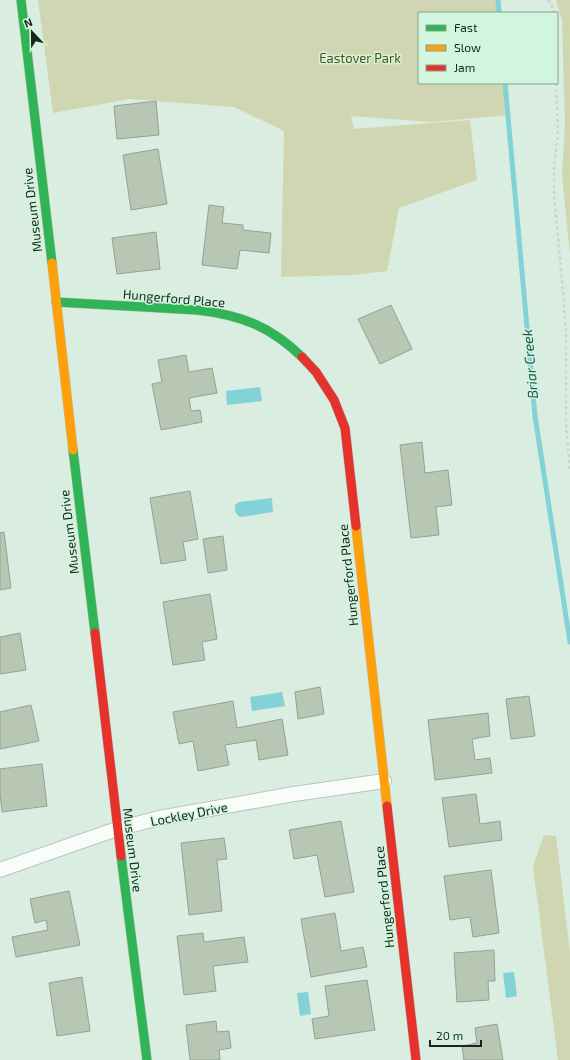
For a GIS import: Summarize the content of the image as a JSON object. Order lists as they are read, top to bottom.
{
  "streets": {
    "street": ["Museum Drive", "Hungerford Place", "Lockley Drive"]
  },
  "crossings": [
    ["Museum Drive", "Hungerford Place"],
    ["Museum Drive", "Lockley Drive"],
    ["Hungerford Place", "Lockley Drive"]
  ],
  "water": ["Briar Creek"],
  "parks": ["Eastover Park"],
  "legend": ["Fast", "Slow", "Jam"],
  "scale_bar": "20 m",
  "north": "top"
}
